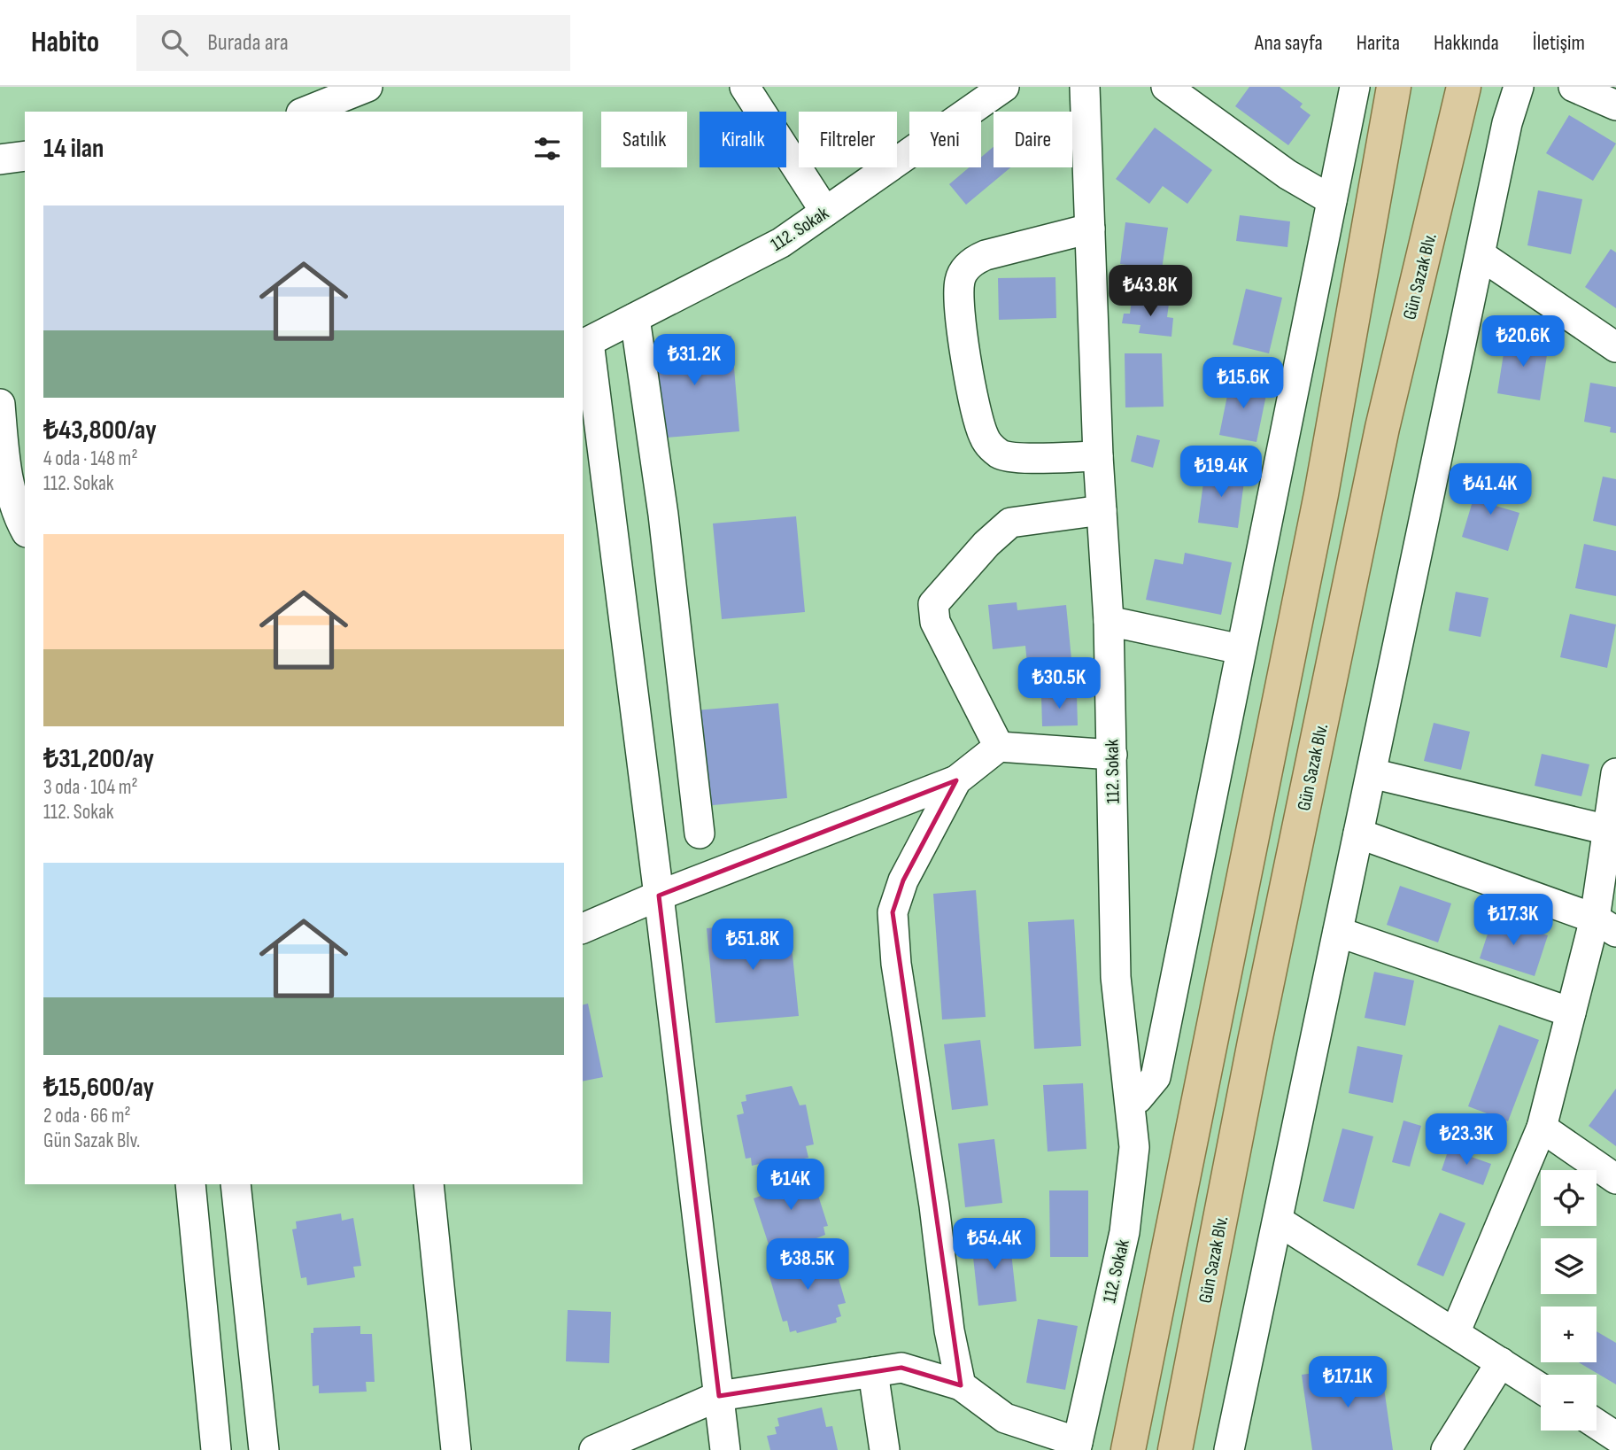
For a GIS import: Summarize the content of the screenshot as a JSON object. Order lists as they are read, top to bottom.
{
  "streets": {
    "main road": ["Gün Sazak Blv."],
    "street": ["112. Sokak"]
  },
  "page": {
    "header": "Habito",
    "search": "Burada ara",
    "nav": [
      "Ana sayfa",
      "Harita",
      "Hakkında",
      "İletişim"
    ],
    "chip": [
      "Satılık",
      "Kiralık",
      "Filtreler",
      "Yeni",
      "Daire"
    ],
    "heading": "14 ilan",
    "list": [
      {
        "name": "₺43,800/ay",
        "note": "4 oda · 148 m² · 112. Sokak"
      },
      {
        "name": "₺31,200/ay",
        "note": "3 oda · 104 m² · 112. Sokak"
      },
      {
        "name": "₺15,600/ay",
        "note": "2 oda · 66 m² · Gün Sazak Blv."
      }
    ],
    "price": [
      "₺43.8K",
      "₺20.6K",
      "₺31.2K",
      "₺15.6K",
      "₺19.4K",
      "₺41.4K",
      "₺30.5K",
      "₺17.3K",
      "₺51.8K",
      "₺23.3K",
      "₺14K",
      "₺54.4K",
      "₺38.5K",
      "₺17.1K"
    ],
    "map_buttons": ["+", "−"]
  }
}
